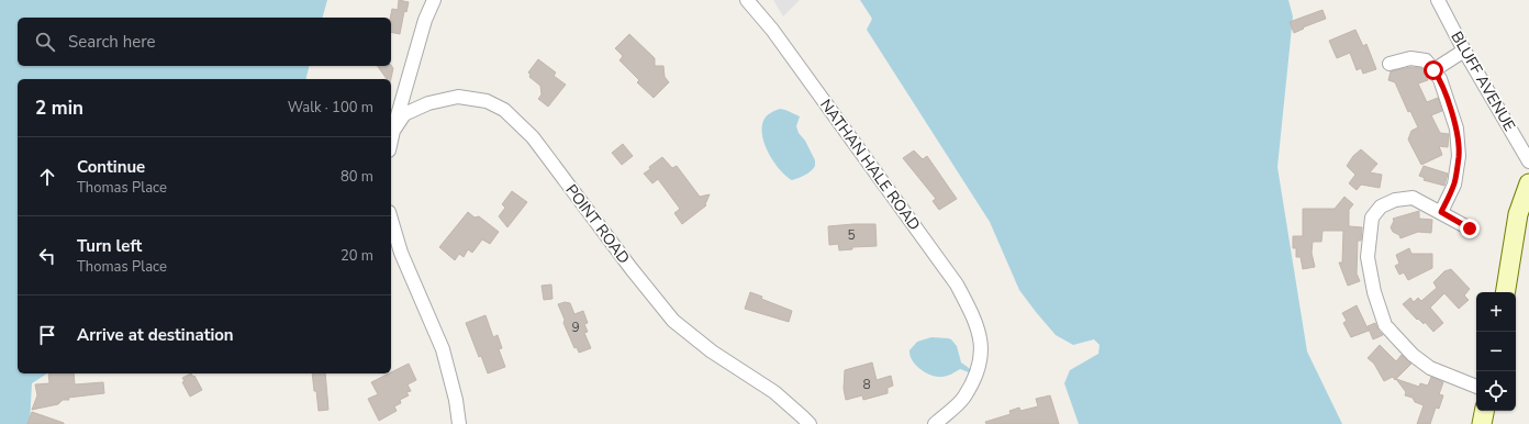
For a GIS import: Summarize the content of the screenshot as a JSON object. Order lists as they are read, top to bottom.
{
  "streets": {
    "street": ["BLUFF AVENUE", "NATHAN HALE ROAD", "POINT ROAD"]
  },
  "house_numbers": ["5", "9", "8"],
  "page": {
    "search": "Search here",
    "heading": ["2 min", "Walk · 100 m"],
    "list": [
      ["Continue", "Thomas Place", "80 m"],
      ["Turn left", "Thomas Place", "20 m"],
      "Arrive at destination"
    ],
    "map_buttons": ["+", "−"]
  }
}
